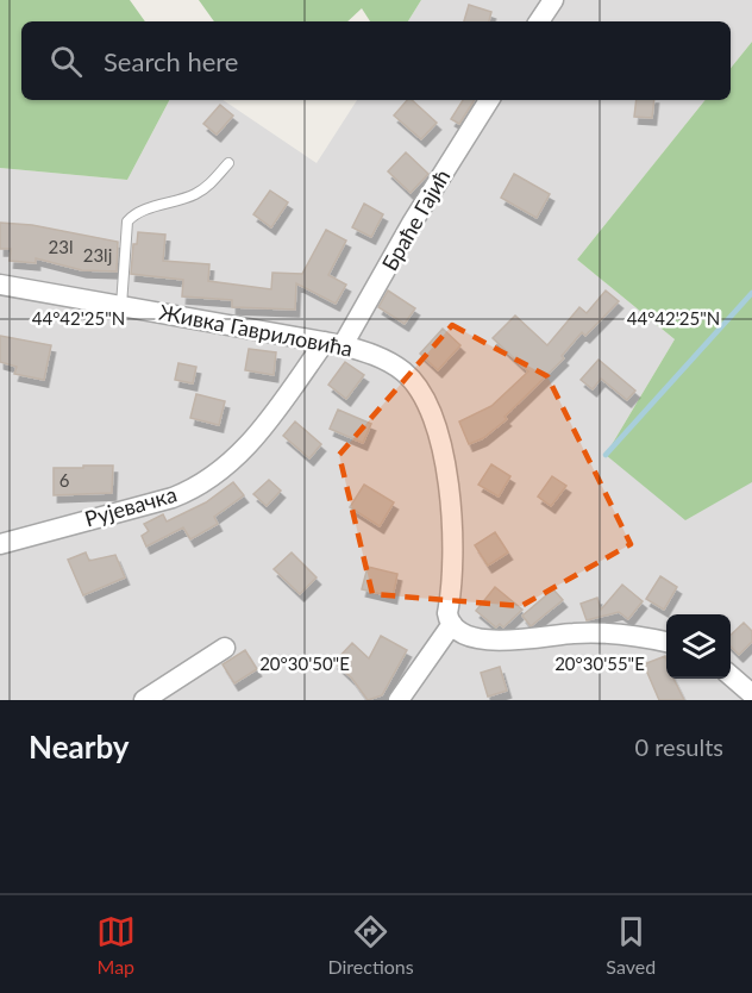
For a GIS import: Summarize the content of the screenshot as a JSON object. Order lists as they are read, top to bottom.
{
  "streets": {
    "street": ["Браће Гајић", "Живка Гавриловића", "Рујевачка"]
  },
  "crossings": [
    ["Браће Гајић", "Живка Гавриловића"],
    ["Браће Гајић", "Рујевачка"],
    ["Живка Гавриловића", "Рујевачка"]
  ],
  "house_numbers": ["23l", "23lj", "6"],
  "page": {
    "search": "Search here",
    "heading": ["Nearby", "0 results"],
    "nav": ["Map", "Directions", "Saved"]
  },
  "coordinates": ["44°42'25\"N", "20°30'50\"E", "20°30'55\"E"]
}
